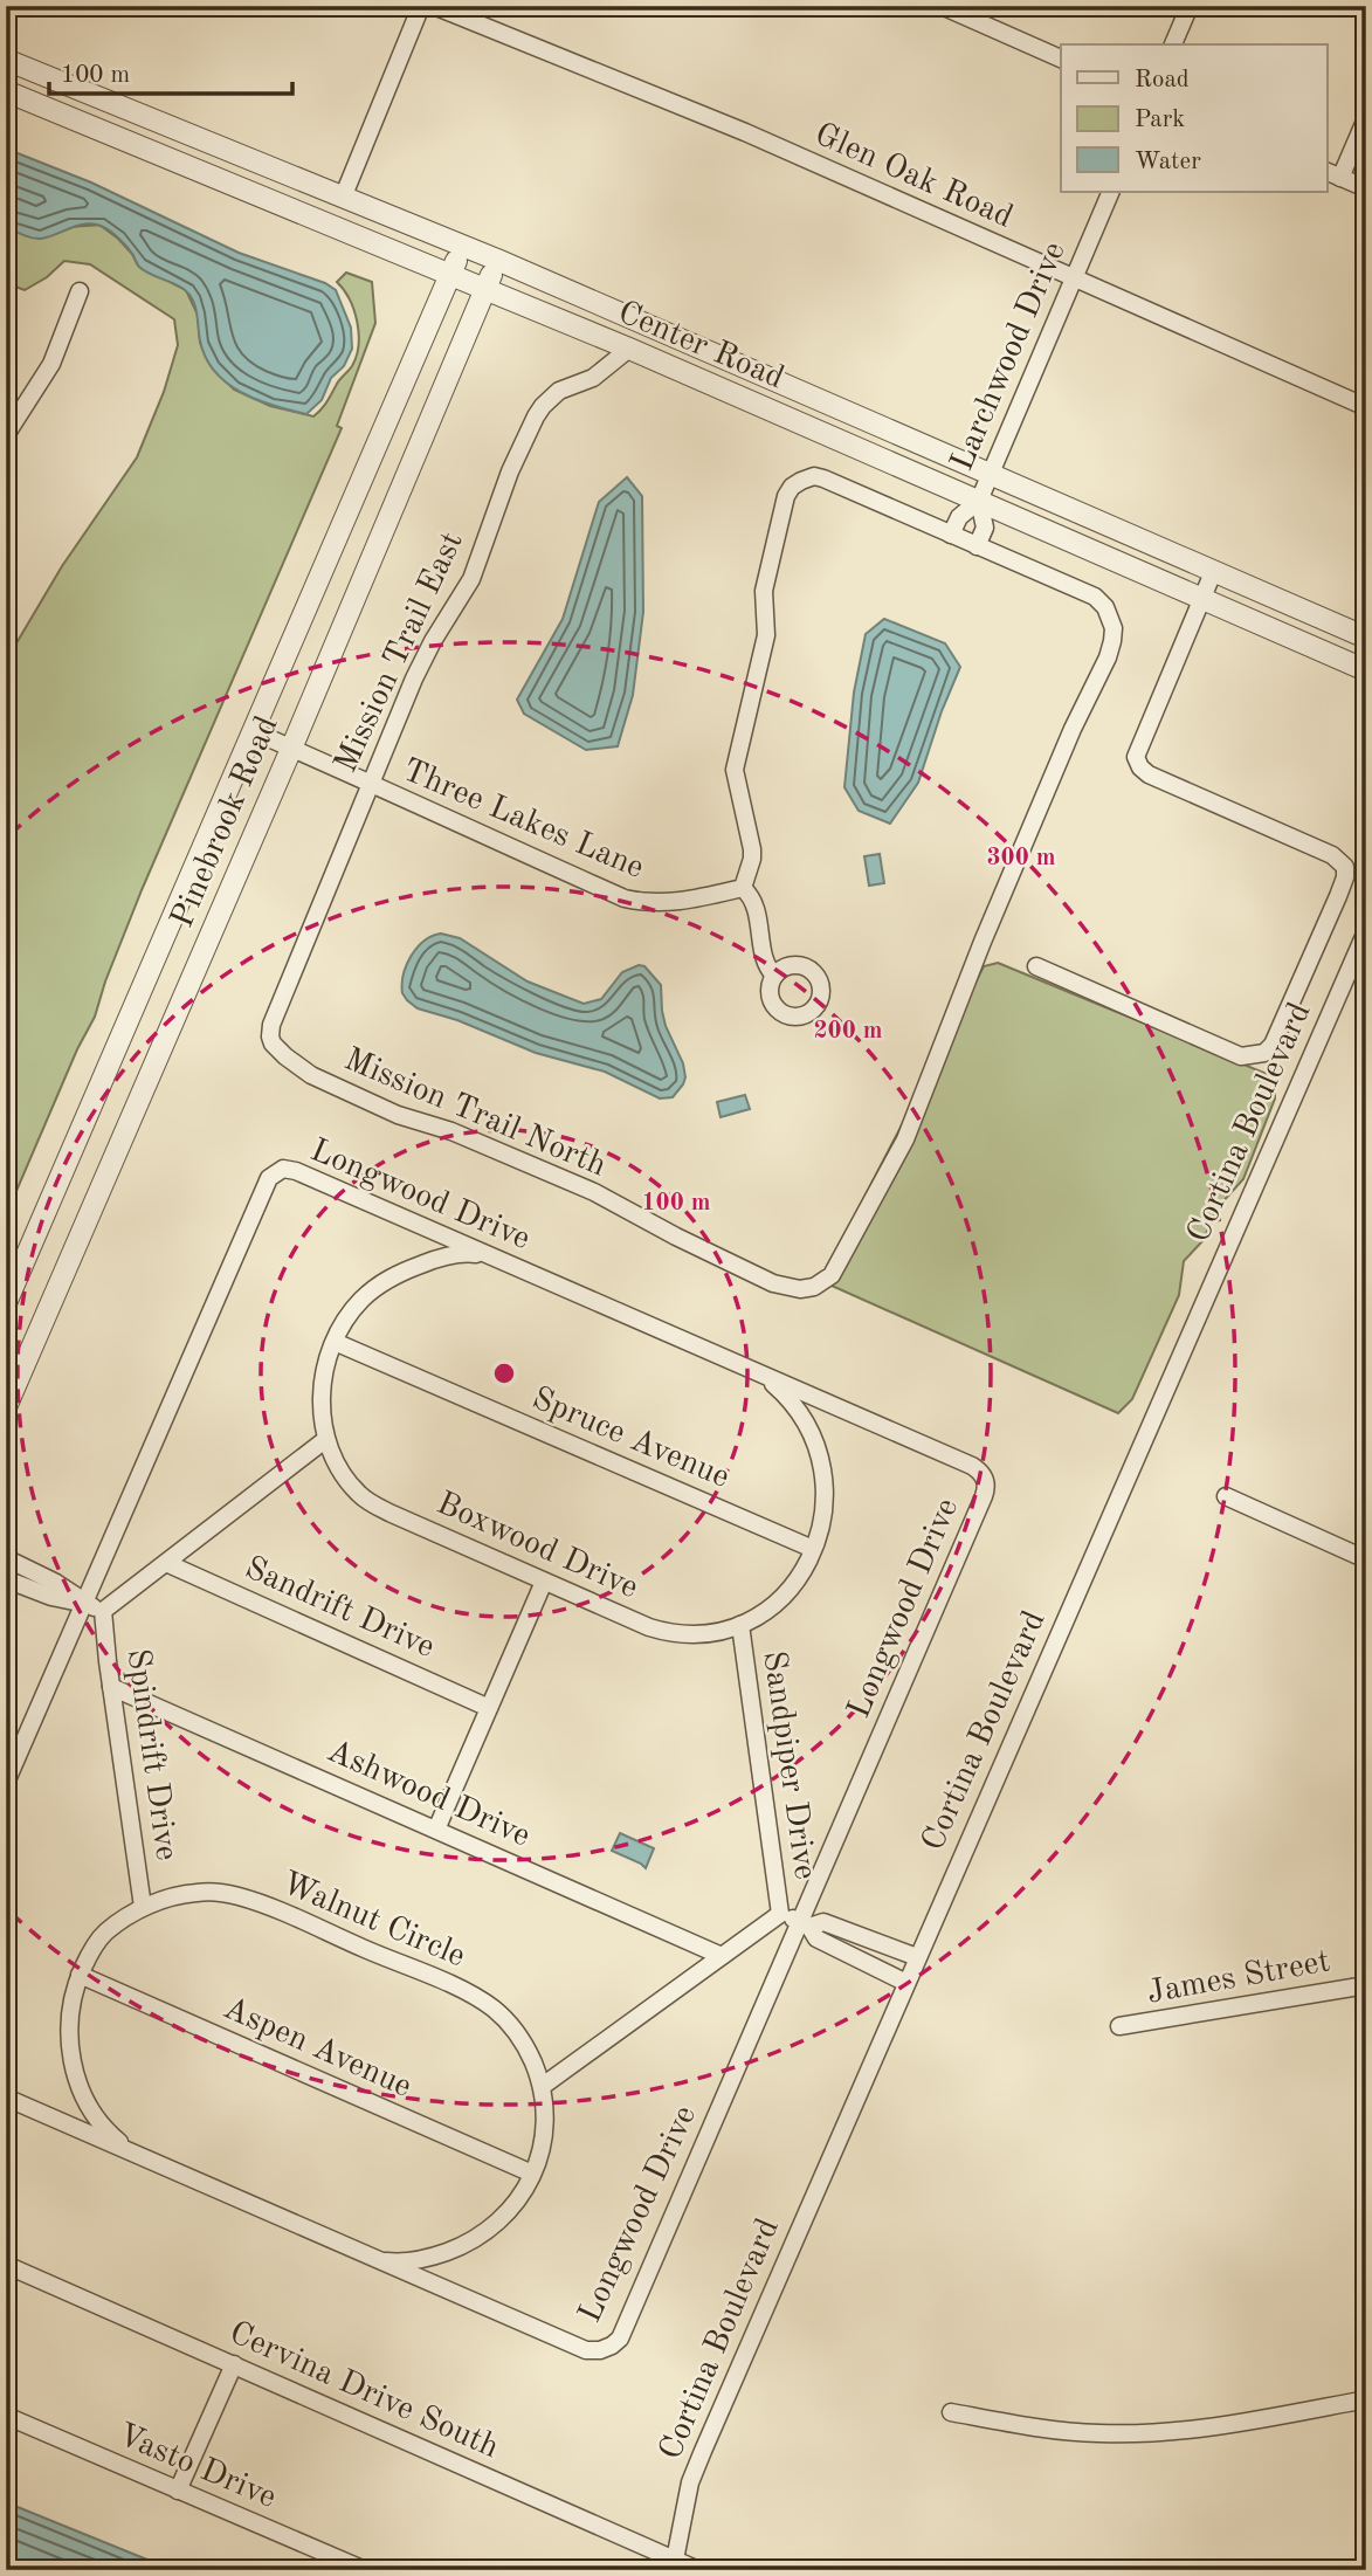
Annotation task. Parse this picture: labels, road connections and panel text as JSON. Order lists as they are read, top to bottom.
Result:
{
  "streets": {
    "street": [
      "Glen Oak Road",
      "Center Road",
      "Larchwood Drive",
      "Mission Trail East",
      "Three Lakes Lane",
      "Pinebrook Road",
      "Mission Trail North",
      "Cortina Boulevard",
      "Longwood Drive",
      "Spruce Avenue",
      "Boxwood Drive",
      "Sandrift Drive",
      "Spindrift Drive",
      "Sandpiper Drive",
      "Ashwood Drive",
      "Walnut Circle",
      "James Street",
      "Aspen Avenue",
      "Cervina Drive South",
      "Vasto Drive"
    ]
  },
  "crossings": [
    ["Glen Oak Road", "Larchwood Drive"],
    ["Center Road", "Larchwood Drive"],
    ["Center Road", "Mission Trail East"],
    ["Center Road", "Pinebrook Road"],
    ["Mission Trail East", "Three Lakes Lane"],
    ["Mission Trail East", "Mission Trail North"],
    ["Three Lakes Lane", "Pinebrook Road"],
    ["Cortina Boulevard", "Cervina Drive South"],
    ["Longwood Drive", "Boxwood Drive"],
    ["Longwood Drive", "Spindrift Drive"],
    ["Longwood Drive", "Walnut Circle"],
    ["Spruce Avenue", "Boxwood Drive"],
    ["Boxwood Drive", "Spindrift Drive"],
    ["Boxwood Drive", "Sandpiper Drive"],
    ["Sandrift Drive", "Spindrift Drive"],
    ["Spindrift Drive", "Ashwood Drive"],
    ["Spindrift Drive", "Walnut Circle"],
    ["Walnut Circle", "Aspen Avenue"]
  ],
  "legend": ["Road", "Park", "Water"],
  "scale_bar": "100 m",
  "rings": ["300 m", "200 m", "100 m"]
}
